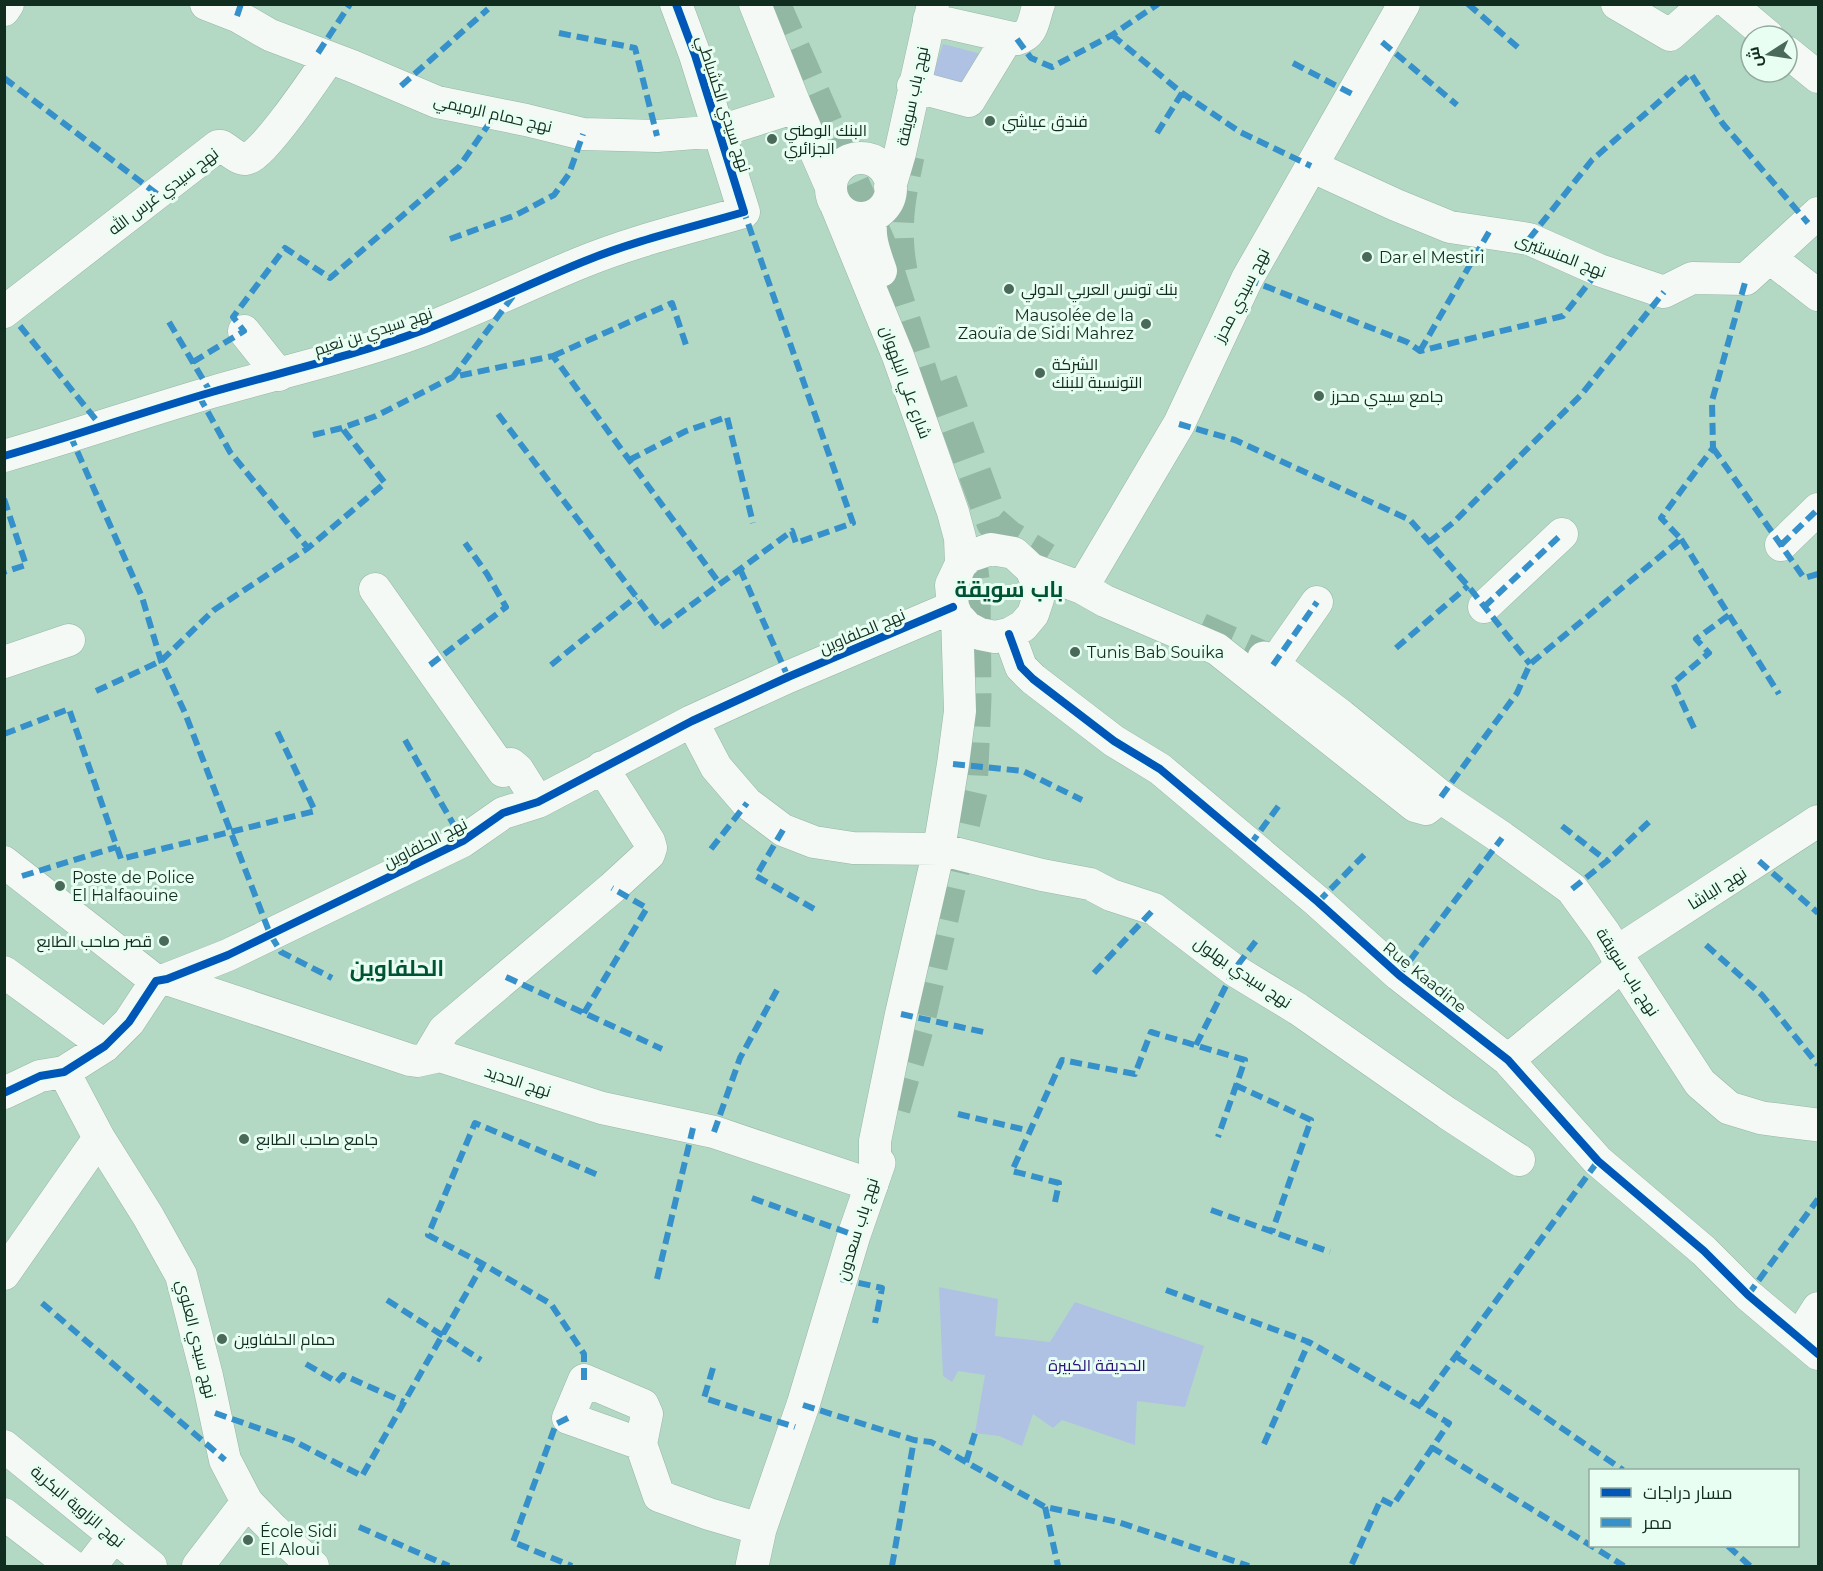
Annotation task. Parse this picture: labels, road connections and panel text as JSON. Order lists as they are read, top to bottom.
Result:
{
  "streets": {
    "main road": ["نهج باب سويقة", "نهج باب سعدون"],
    "street": [
      "نهج سيدي الكشباطي",
      "نهج حمام الرميمي",
      "نهج سيدي غرس الله",
      "نهج المنستيرى",
      "نهج سيدي محرز",
      "نهج سيدي بن نعيم",
      "شارع علي البلهوان",
      "نهج الحلفاوين",
      "نهج الباشا",
      "نهج سيدي بهلول",
      "Rue Kaadine",
      "نهج الحديد",
      "نهج سيدي العلوي",
      "نهج الزاوية البكرية"
    ]
  },
  "crossings": [
    ["نهج باب سويقة", "شارع علي البلهوان"],
    ["نهج باب سويقة", "نهج الباشا"],
    ["نهج سيدي الكشباطي", "نهج حمام الرميمي"],
    ["نهج سيدي الكشباطي", "نهج سيدي بن نعيم"],
    ["نهج حمام الرميمي", "نهج سيدي غرس الله"],
    ["نهج حمام الرميمي", "شارع علي البلهوان"],
    ["نهج المنستيرى", "نهج سيدي محرز"],
    ["شارع علي البلهوان", "نهج الحلفاوين"],
    ["شارع علي البلهوان", "Rue Kaadine"],
    ["نهج الحلفاوين", "نهج سيدي بهلول"],
    ["نهج الحلفاوين", "Rue Kaadine"],
    ["نهج الحلفاوين", "نهج الحديد"],
    ["نهج الباشا", "Rue Kaadine"],
    ["نهج سيدي بهلول", "نهج باب سعدون"],
    ["نهج الحديد", "نهج باب سعدون"]
  ],
  "districts": ["باب سويقة", "الحلفاوين"],
  "parks": ["الحديقة الكبيرة"],
  "places": [
    "فندق عياشي",
    "البنك الوطني الجزائري",
    "Dar el Mestiri",
    "بنك تونس العربي الدولي",
    "Mausolée de la Zaouïa de Sidi Mahrez",
    "الشركة التونسية للبنك",
    "جامع سيدي محرز",
    "Tunis Bab Souika",
    "Poste de Police El Halfaouine",
    "قصر صاحب الطابع",
    "جامع صاحب الطابع",
    "حمام الحلفاوين",
    "École Sidi El Aloui"
  ],
  "legend": ["مسار دراجات", "ممر"],
  "north": "left"
}
